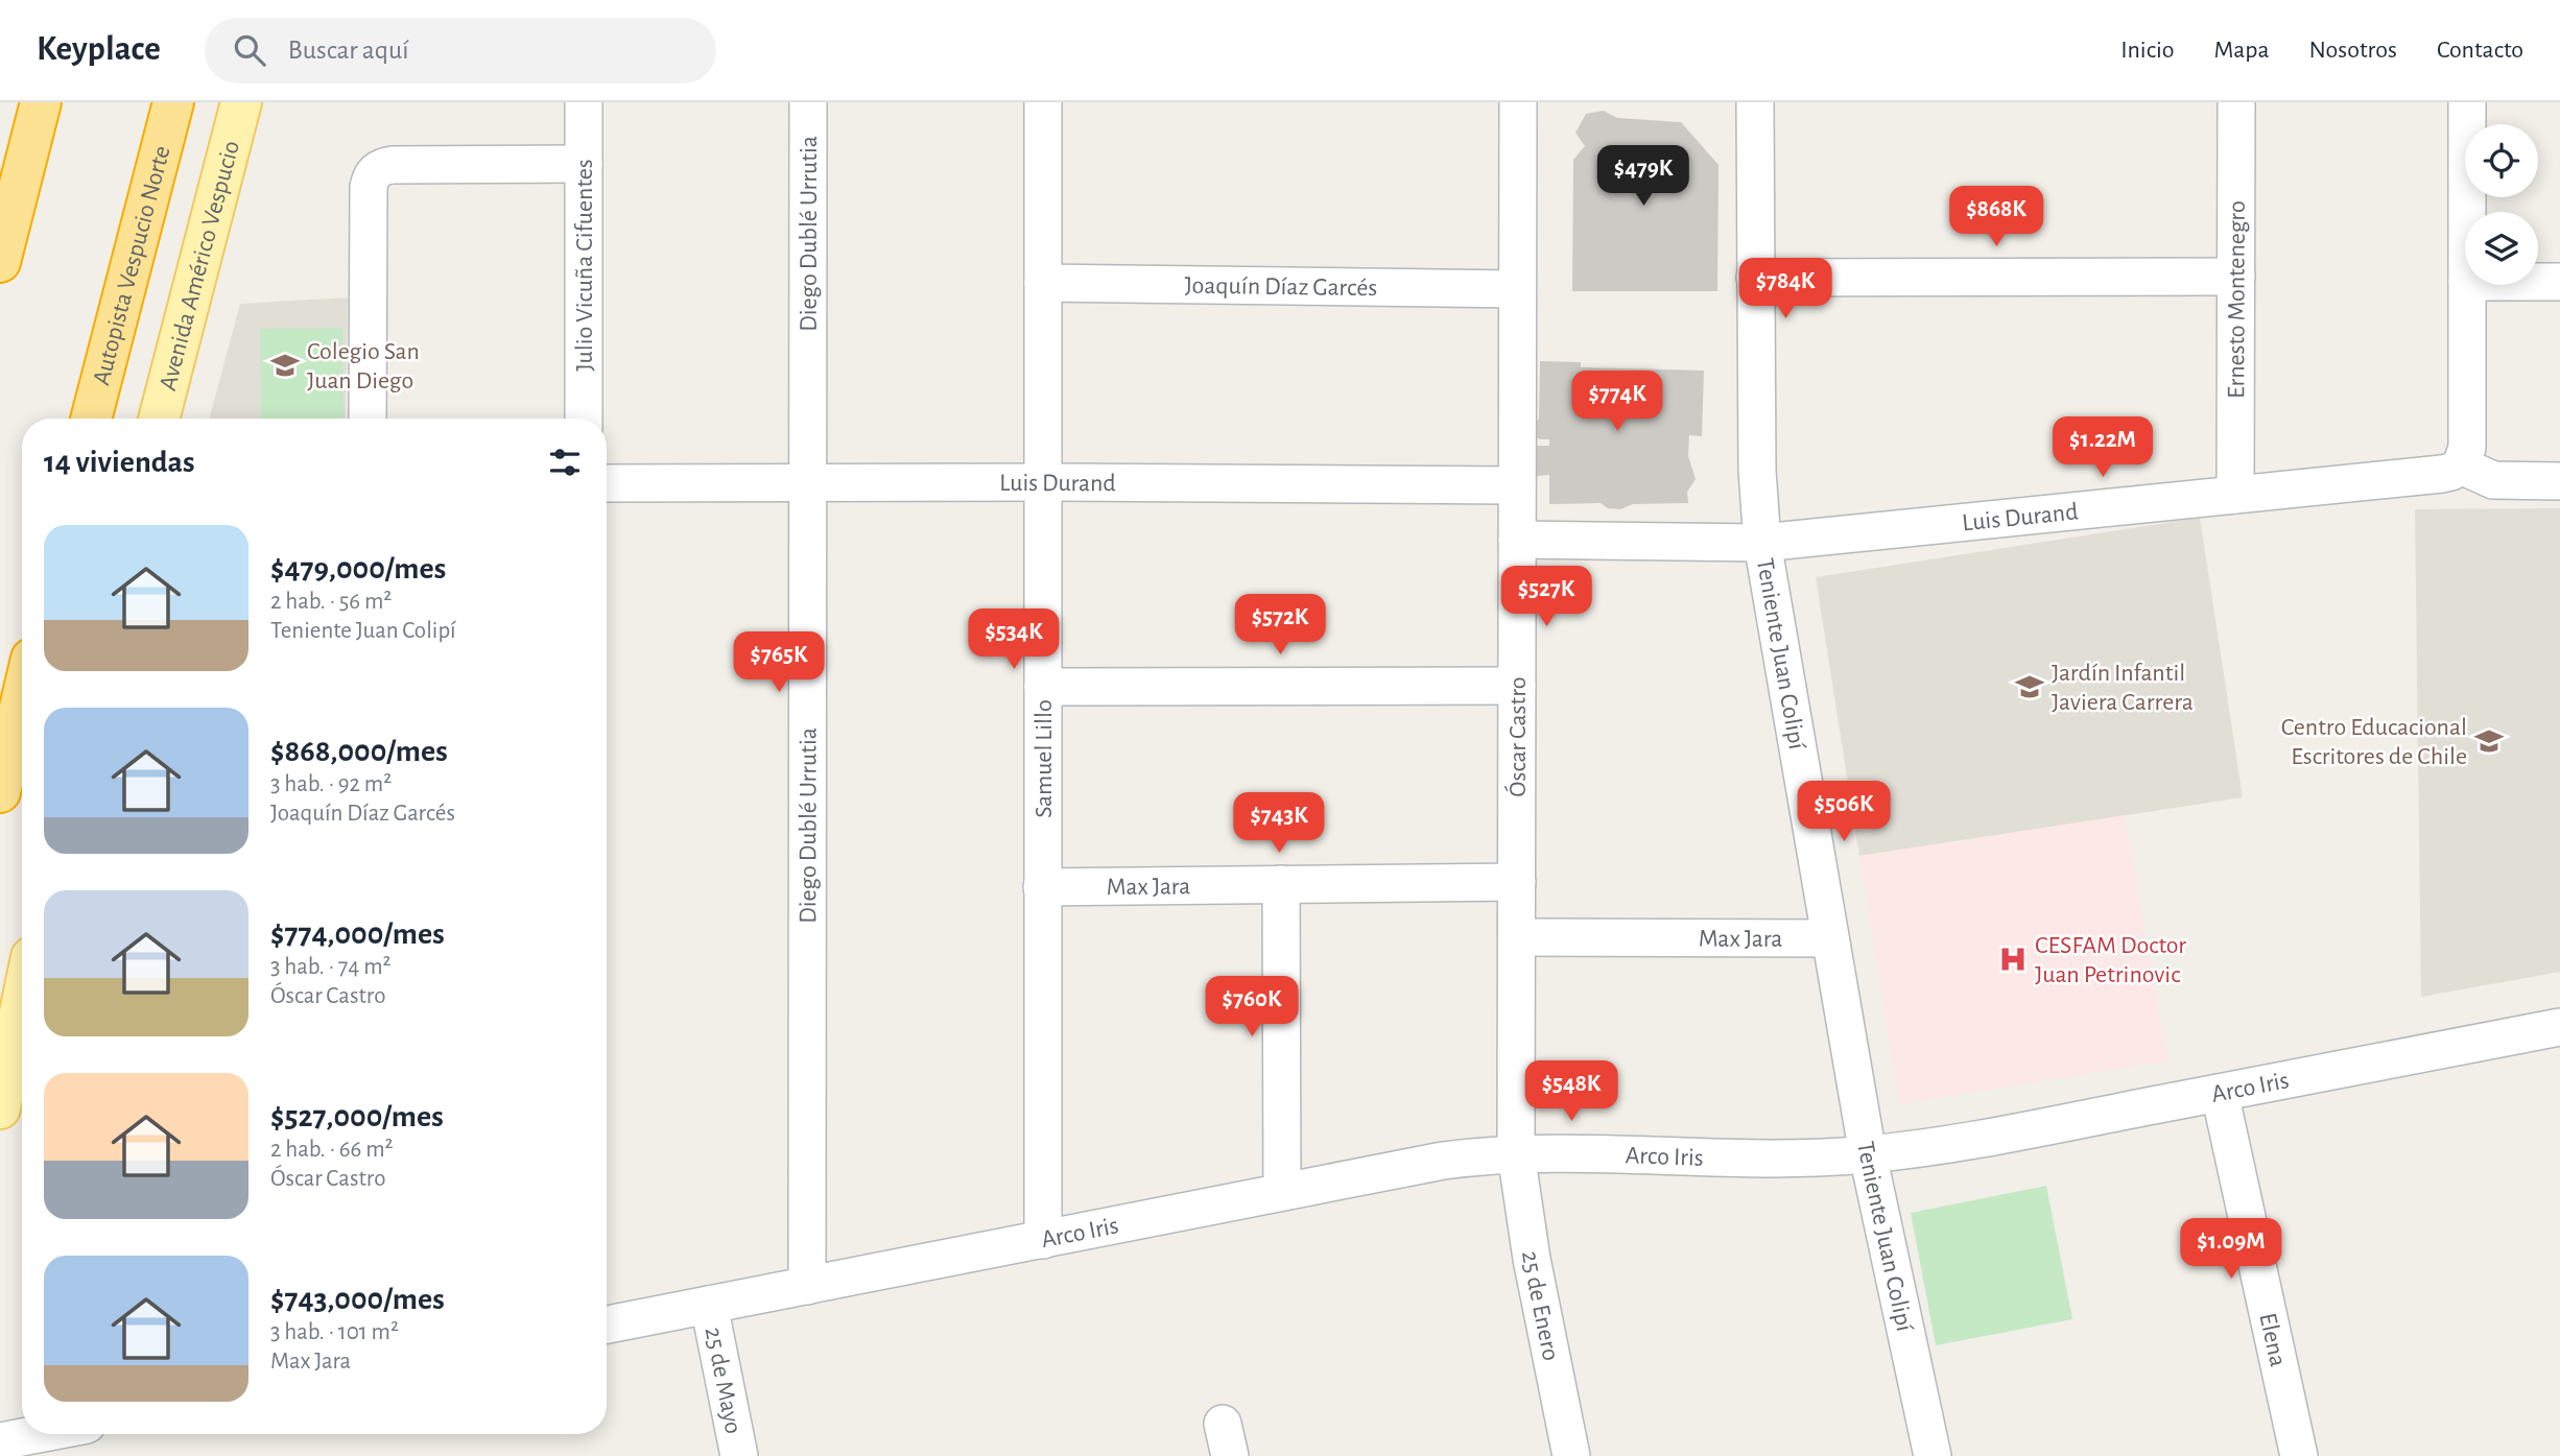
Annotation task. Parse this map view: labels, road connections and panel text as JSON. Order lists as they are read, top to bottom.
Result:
{
  "streets": {
    "highway": ["Autopista Vespucio Norte"],
    "main road": ["Avenida Américo Vespucio"],
    "street": [
      "Diego Dublé Urrutia",
      "Julio Vicuña Cifuentes",
      "Joaquín Díaz Garcés",
      "Ernesto Montenegro",
      "Luis Durand",
      "Teniente Juan Colipí",
      "Óscar Castro",
      "Samuel Lillo",
      "Max Jara",
      "Arco Iris",
      "25 de Enero",
      "Elena",
      "25 de Mayo"
    ]
  },
  "crossings": [
    ["Diego Dublé Urrutia", "Luis Durand"],
    ["Diego Dublé Urrutia", "Arco Iris"],
    ["Joaquín Díaz Garcés", "Óscar Castro"],
    ["Joaquín Díaz Garcés", "Samuel Lillo"],
    ["Ernesto Montenegro", "Luis Durand"],
    ["Luis Durand", "Teniente Juan Colipí"],
    ["Luis Durand", "Óscar Castro"],
    ["Luis Durand", "Samuel Lillo"],
    ["Teniente Juan Colipí", "Max Jara"],
    ["Teniente Juan Colipí", "Arco Iris"],
    ["Óscar Castro", "Max Jara"],
    ["Óscar Castro", "Arco Iris"],
    ["Óscar Castro", "25 de Enero"],
    ["Samuel Lillo", "Max Jara"],
    ["Samuel Lillo", "Arco Iris"],
    ["Arco Iris", "25 de Enero"],
    ["Arco Iris", "Elena"],
    ["Arco Iris", "25 de Mayo"]
  ],
  "places": {
    "school or university": ["Colegio San Juan Diego", "Jardín Infantil Javiera Carrera", "Centro Educacional Escritores de Chile"],
    "hospital": ["CESFAM Doctor Juan Petrinovic"]
  },
  "page": {
    "header": "Keyplace",
    "search": "Buscar aquí",
    "nav": [
      "Inicio",
      "Mapa",
      "Nosotros",
      "Contacto"
    ],
    "price": [
      "$479K",
      "$868K",
      "$784K",
      "$774K",
      "$1.22M",
      "$527K",
      "$572K",
      "$534K",
      "$765K",
      "$506K",
      "$743K",
      "$760K",
      "$548K",
      "$1.09M"
    ],
    "heading": "14 viviendas",
    "list": [
      {
        "name": "$479,000/mes",
        "note": "2 hab. · 56 m² · Teniente Juan Colipí"
      },
      {
        "name": "$868,000/mes",
        "note": "3 hab. · 92 m² · Joaquín Díaz Garcés"
      },
      {
        "name": "$774,000/mes",
        "note": "3 hab. · 74 m² · Óscar Castro"
      },
      {
        "name": "$527,000/mes",
        "note": "2 hab. · 66 m² · Óscar Castro"
      },
      {
        "name": "$743,000/mes",
        "note": "3 hab. · 101 m² · Max Jara"
      }
    ]
  }
}
